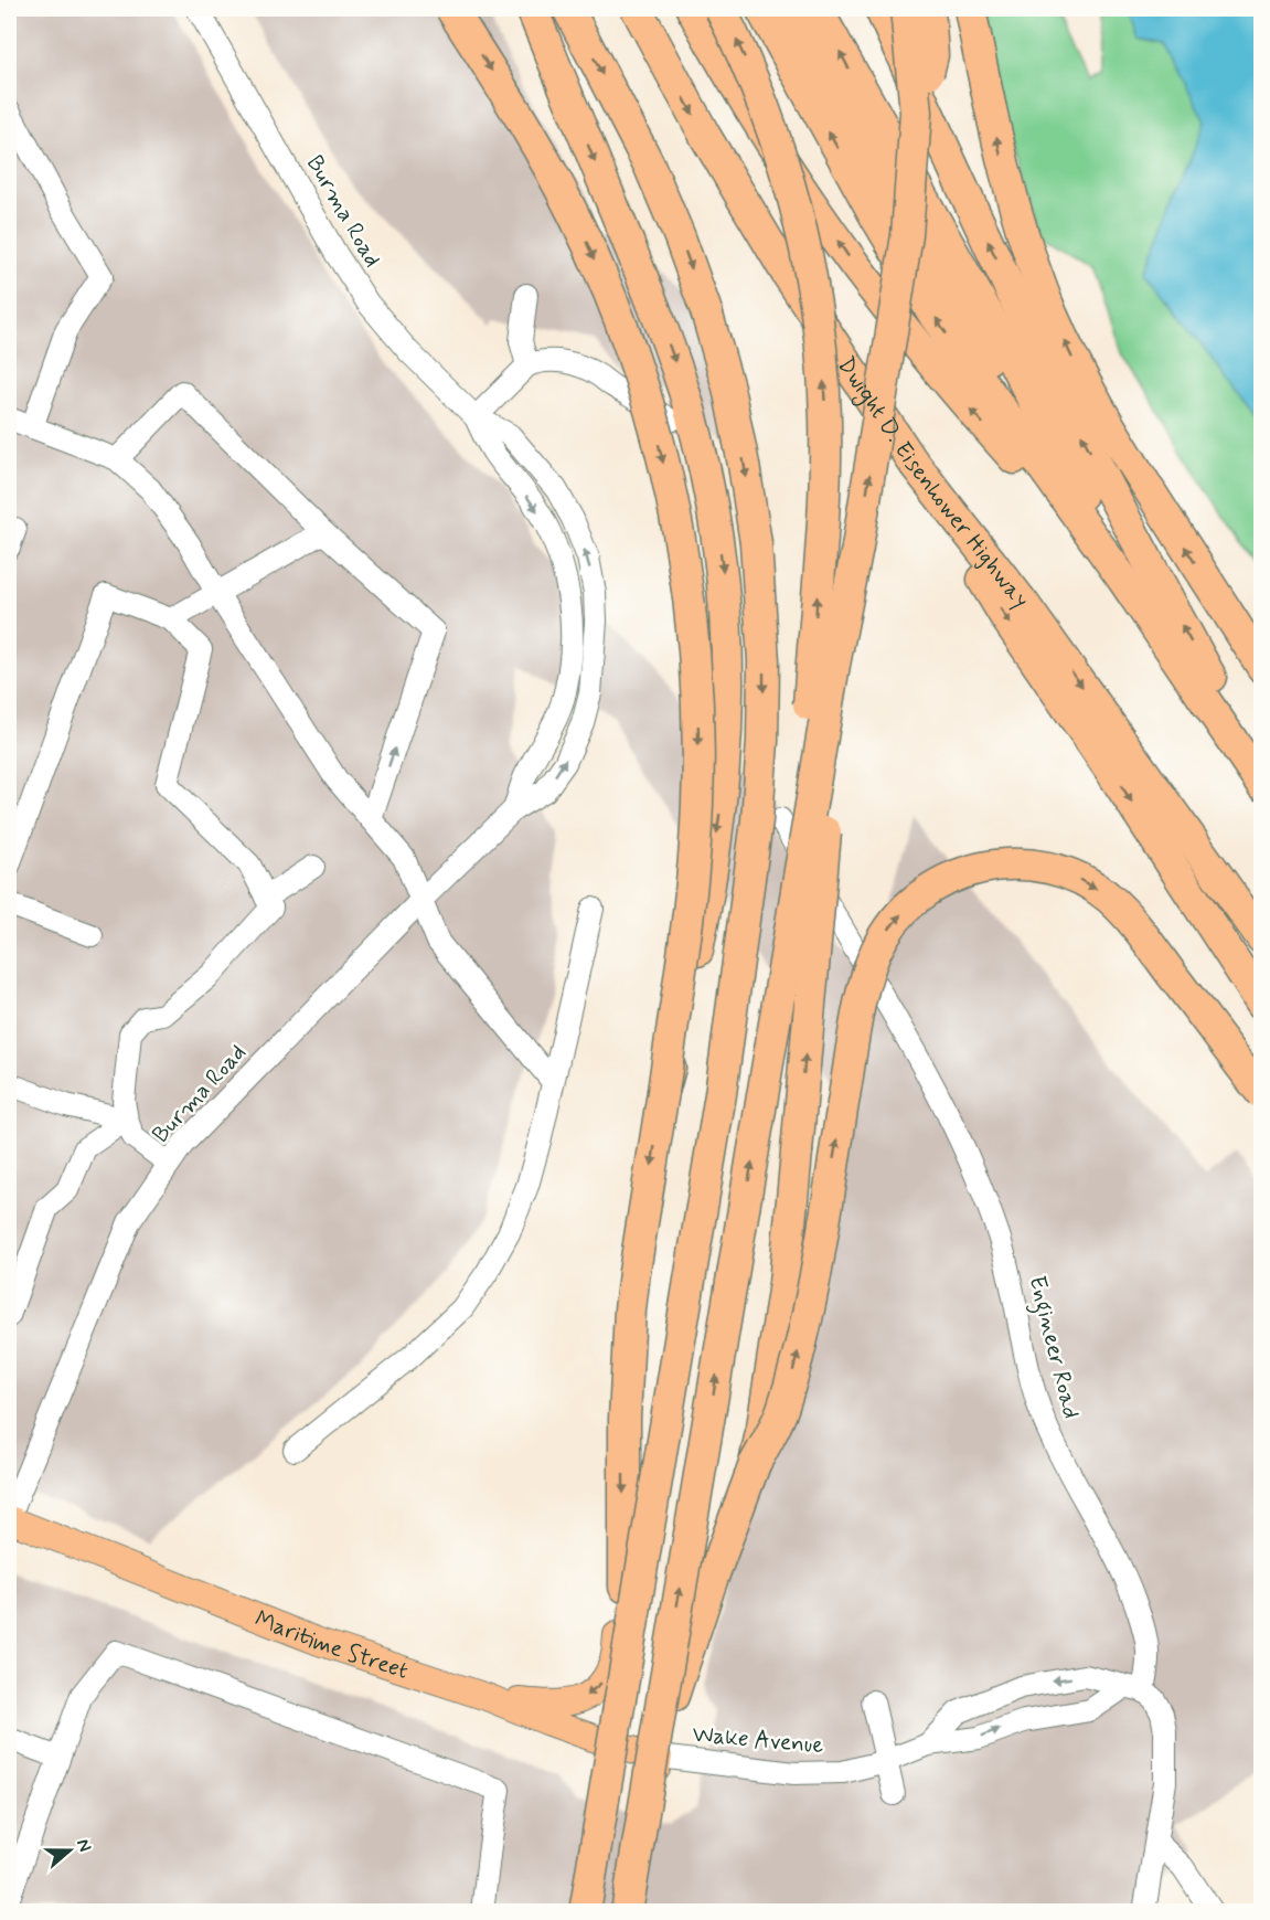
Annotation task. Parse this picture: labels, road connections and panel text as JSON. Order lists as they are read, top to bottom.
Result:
{
  "streets": {
    "highway": ["Dwight D. Eisenhower Highway"],
    "main road": ["Maritime Street"],
    "street": ["Burma Road", "Engineer Road", "Wake Avenue"]
  },
  "crossings": [
    ["Burma Road", "Maritime Street"],
    ["Engineer Road", "Wake Avenue"],
    ["Maritime Street", "Wake Avenue"]
  ],
  "north": "right"
}
